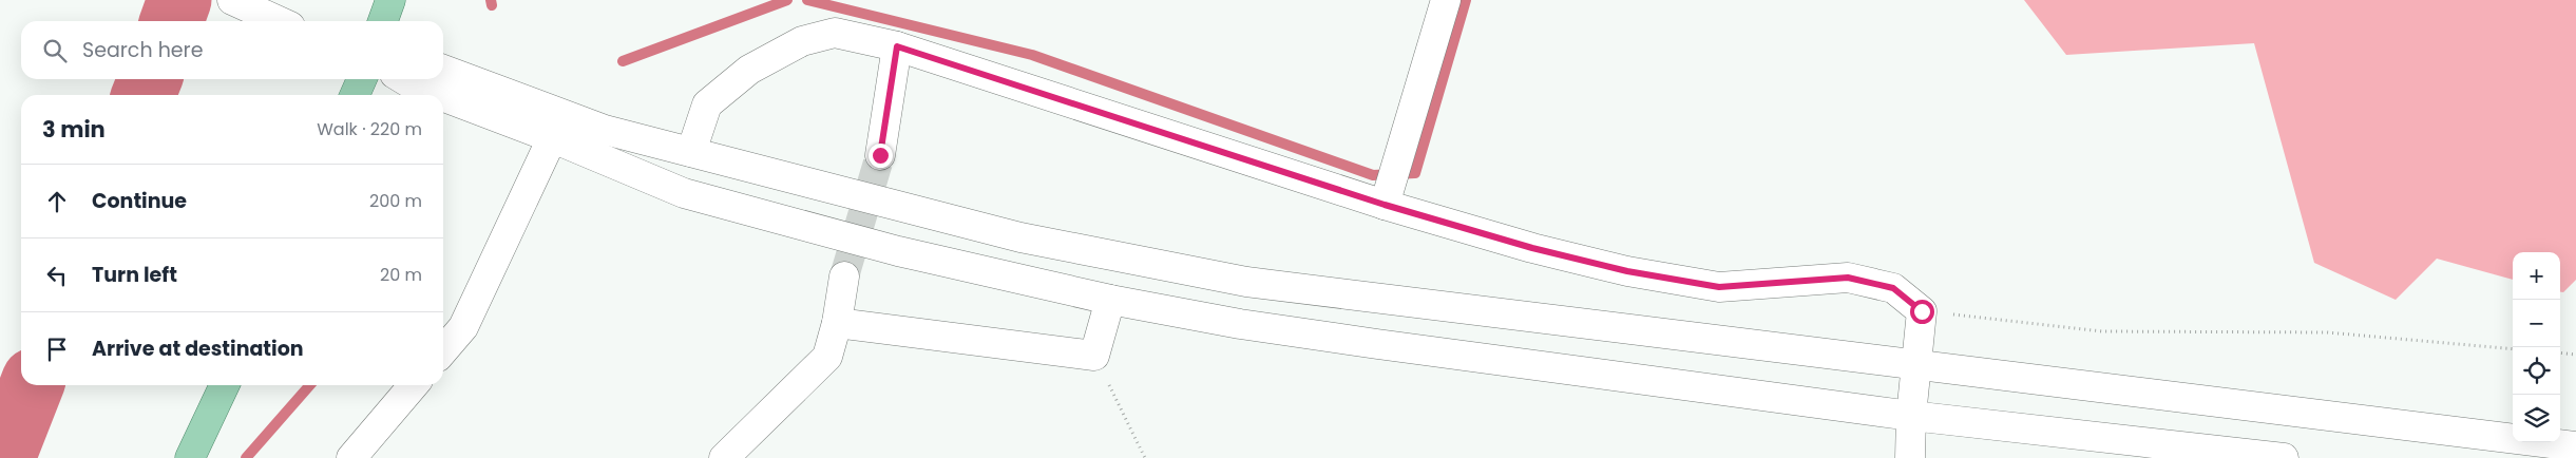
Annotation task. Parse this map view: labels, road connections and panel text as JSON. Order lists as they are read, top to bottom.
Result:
{
  "page": {
    "search": "Search here",
    "heading": ["3 min", "Walk · 220 m"],
    "list": [
      ["Continue", "200 m"],
      ["Turn left", "20 m"],
      "Arrive at destination"
    ],
    "map_buttons": ["+", "−"]
  }
}
